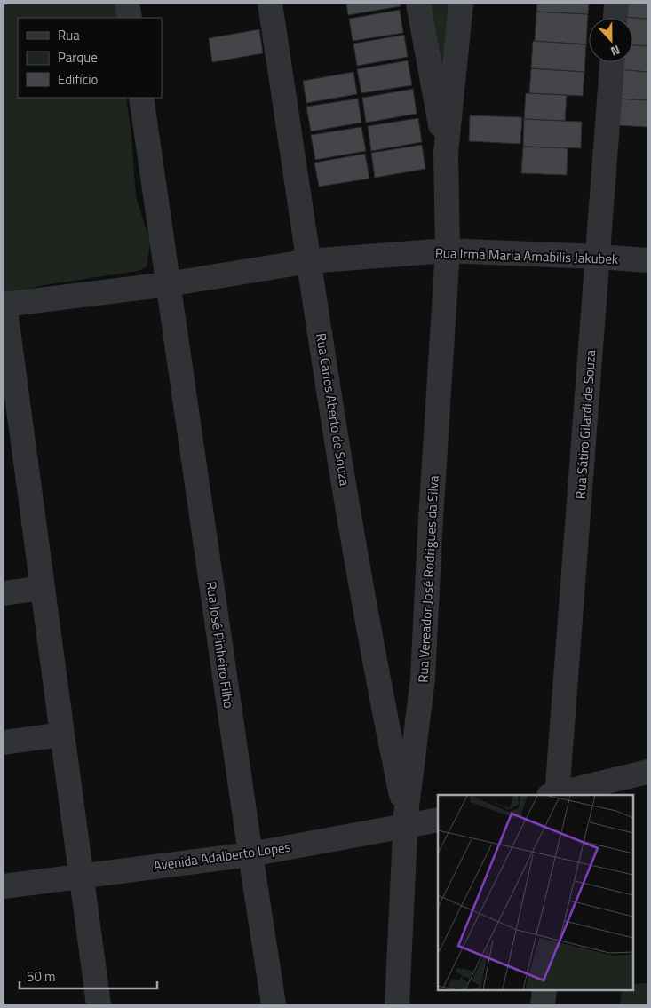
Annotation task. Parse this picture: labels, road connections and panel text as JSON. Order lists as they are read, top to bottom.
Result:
{
  "streets": {
    "street": [
      "Rua Irmã Maria Amabilis Jakubek",
      "Rua Carlos Aberto de Souza",
      "Rua Sátiro Gilardi de Souza",
      "Rua Vereador José Rodrigues da Silva",
      "Rua José Pinheiro Filho",
      "Avenida Adalberto Lopes"
    ]
  },
  "crossings": [
    ["Rua Irmã Maria Amabilis Jakubek", "Rua Carlos Aberto de Souza"],
    ["Rua Irmã Maria Amabilis Jakubek", "Rua Sátiro Gilardi de Souza"],
    ["Rua Irmã Maria Amabilis Jakubek", "Rua Vereador José Rodrigues da Silva"],
    ["Rua Irmã Maria Amabilis Jakubek", "Rua José Pinheiro Filho"],
    ["Rua Carlos Aberto de Souza", "Rua Vereador José Rodrigues da Silva"],
    ["Rua Carlos Aberto de Souza", "Avenida Adalberto Lopes"],
    ["Rua Vereador José Rodrigues da Silva", "Avenida Adalberto Lopes"],
    ["Rua José Pinheiro Filho", "Avenida Adalberto Lopes"]
  ],
  "legend": ["Rua", "Parque", "Edifício"],
  "scale_bar": "50 m",
  "north": "bottom"
}
